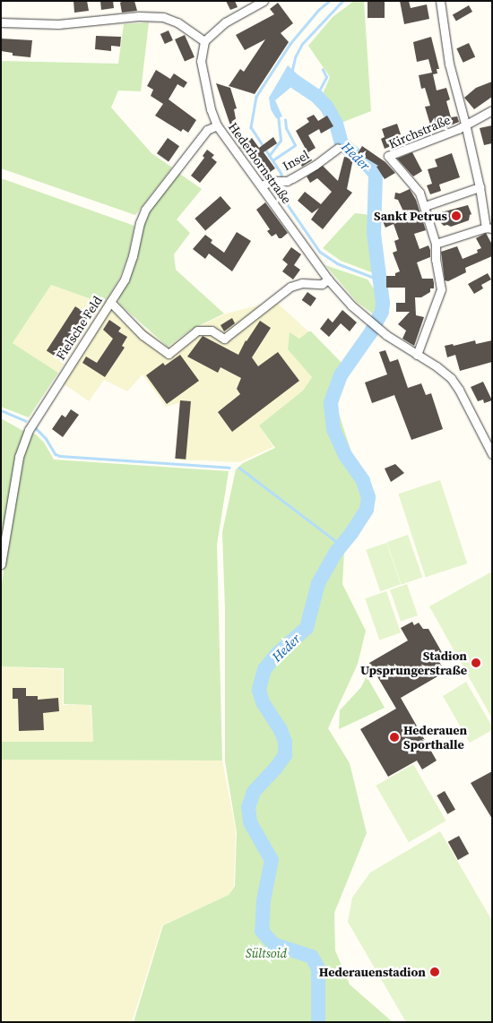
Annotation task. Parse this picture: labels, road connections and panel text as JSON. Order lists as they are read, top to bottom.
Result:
{
  "streets": {
    "street": [
      "Kirchstraße",
      "Insel",
      "Hederbornstraße",
      "Fielsche Feld"
    ]
  },
  "crossings": [
    ["Kirchstraße", "Hederbornstraße"],
    ["Insel", "Hederbornstraße"],
    ["Hederbornstraße", "Fielsche Feld"]
  ],
  "water": ["Heder"],
  "parks": ["Sültsoid"],
  "places": [
    "Sankt Petrus",
    "Stadion Upsprungerstraße",
    "Hederauen Sporthalle",
    "Hederauenstadion"
  ]
}
